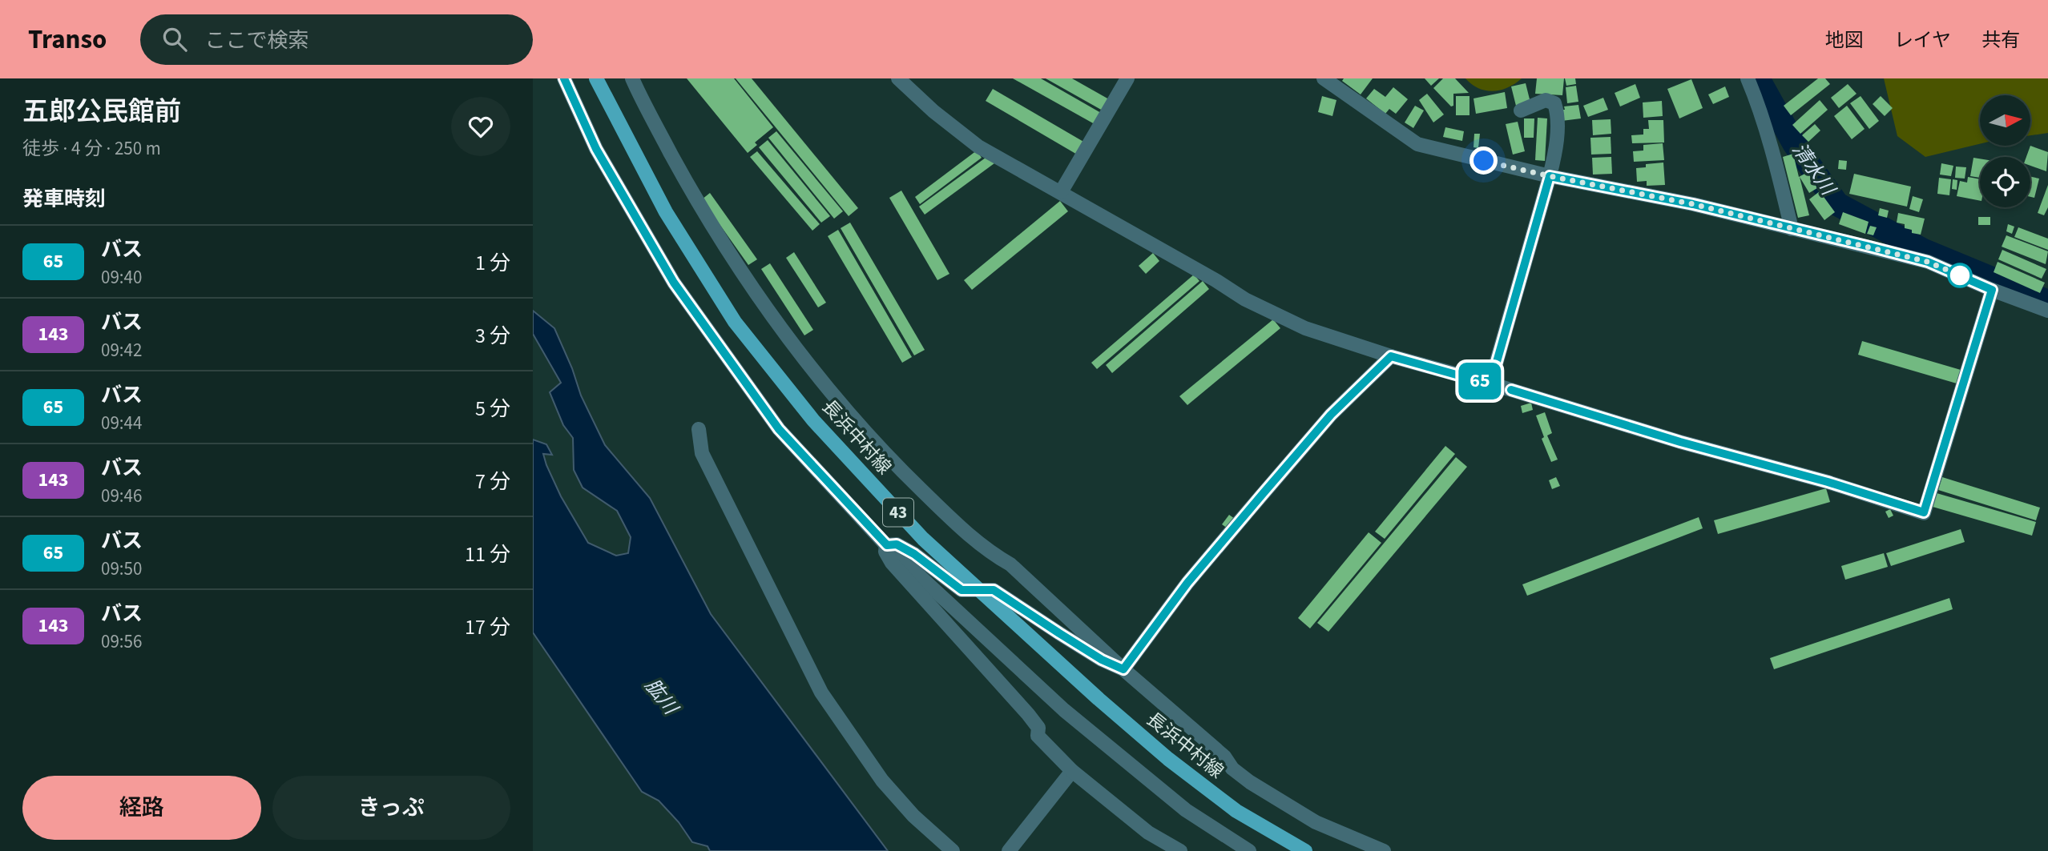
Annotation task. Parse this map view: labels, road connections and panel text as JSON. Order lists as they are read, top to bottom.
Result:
{
  "streets": {
    "main road": ["長浜中村線", "43"]
  },
  "water": ["清水川", "肱川"],
  "lines": ["bus line 65"],
  "north": "right",
  "page": {
    "header": "Transo",
    "search": "ここで検索",
    "nav": ["地図", "レイヤ", "共有"],
    "heading": [
      ["五郎公民館前", "徒歩 · 4 分 · 250 m"],
      "発車時刻"
    ],
    "on_map": "65",
    "list": [
      {
        "mark": "65",
        "name": "バス",
        "note": "09:40",
        "value": "1 分"
      },
      {
        "mark": "143",
        "name": "バス",
        "note": "09:42",
        "value": "3 分"
      },
      {
        "mark": "65",
        "name": "バス",
        "note": "09:44",
        "value": "5 分"
      },
      {
        "mark": "143",
        "name": "バス",
        "note": "09:46",
        "value": "7 分"
      },
      {
        "mark": "65",
        "name": "バス",
        "note": "09:50",
        "value": "11 分"
      },
      {
        "mark": "143",
        "name": "バス",
        "note": "09:56",
        "value": "17 分"
      }
    ],
    "buttons": ["経路", "きっぷ"]
  }
}
